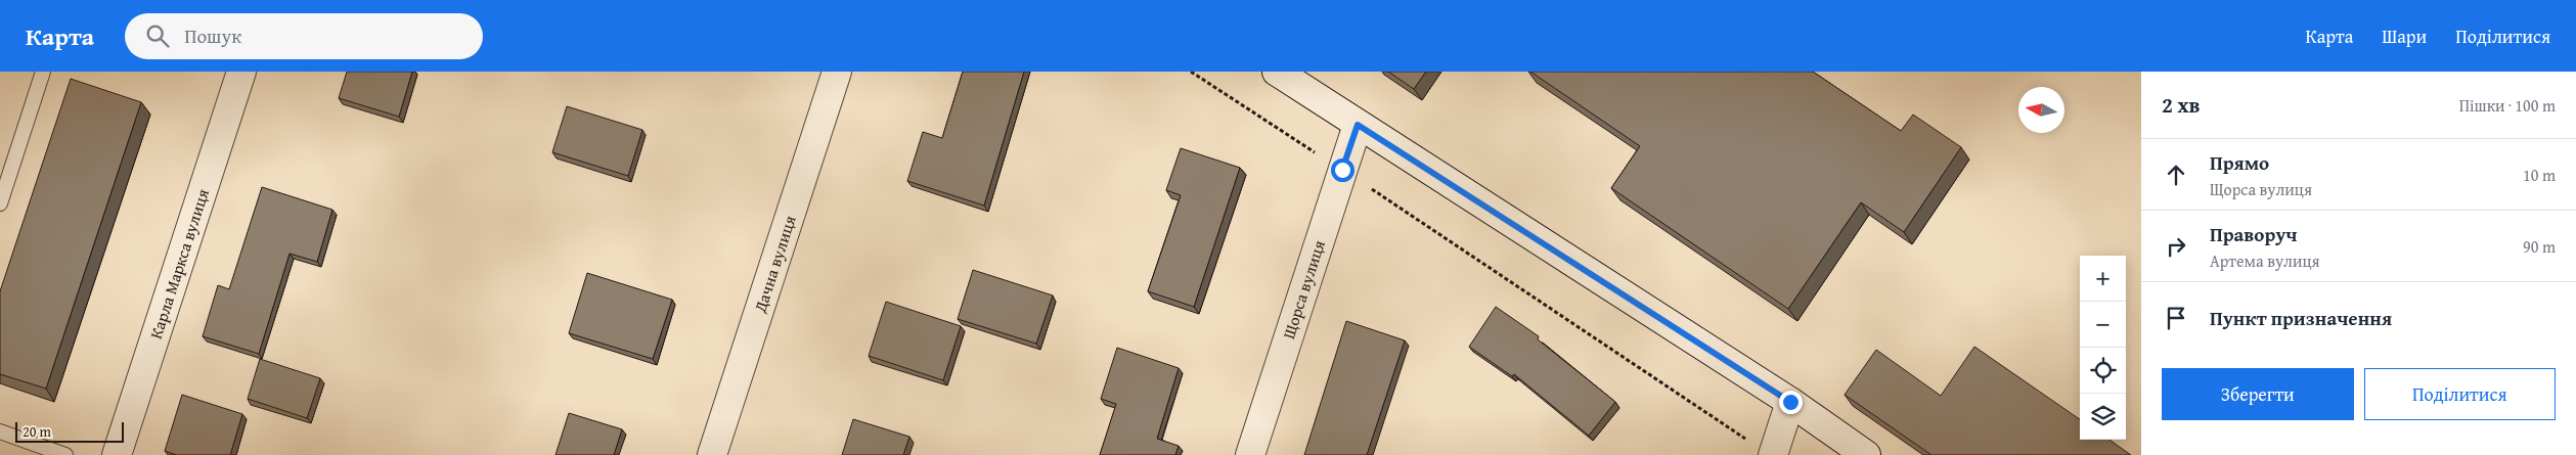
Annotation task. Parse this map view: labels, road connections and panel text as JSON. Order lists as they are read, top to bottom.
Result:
{
  "streets": {
    "street": ["Карла Маркса вулиця", "Дачна вулиця", "Щорса вулиця"]
  },
  "scale_bar": "20 m",
  "north": "left",
  "page": {
    "header": "Карта",
    "search": "Пошук",
    "nav": ["Карта", "Шари", "Поділитися"],
    "heading": ["2 хв", "Пішки · 100 m"],
    "list": [
      ["Прямо", "Щорса вулиця", "10 m"],
      ["Праворуч", "Артема вулиця", "90 m"],
      "Пункт призначення"
    ],
    "map_buttons": ["+", "−"],
    "buttons": ["Зберегти", "Поділитися"],
    "scale": "20 m"
  }
}
